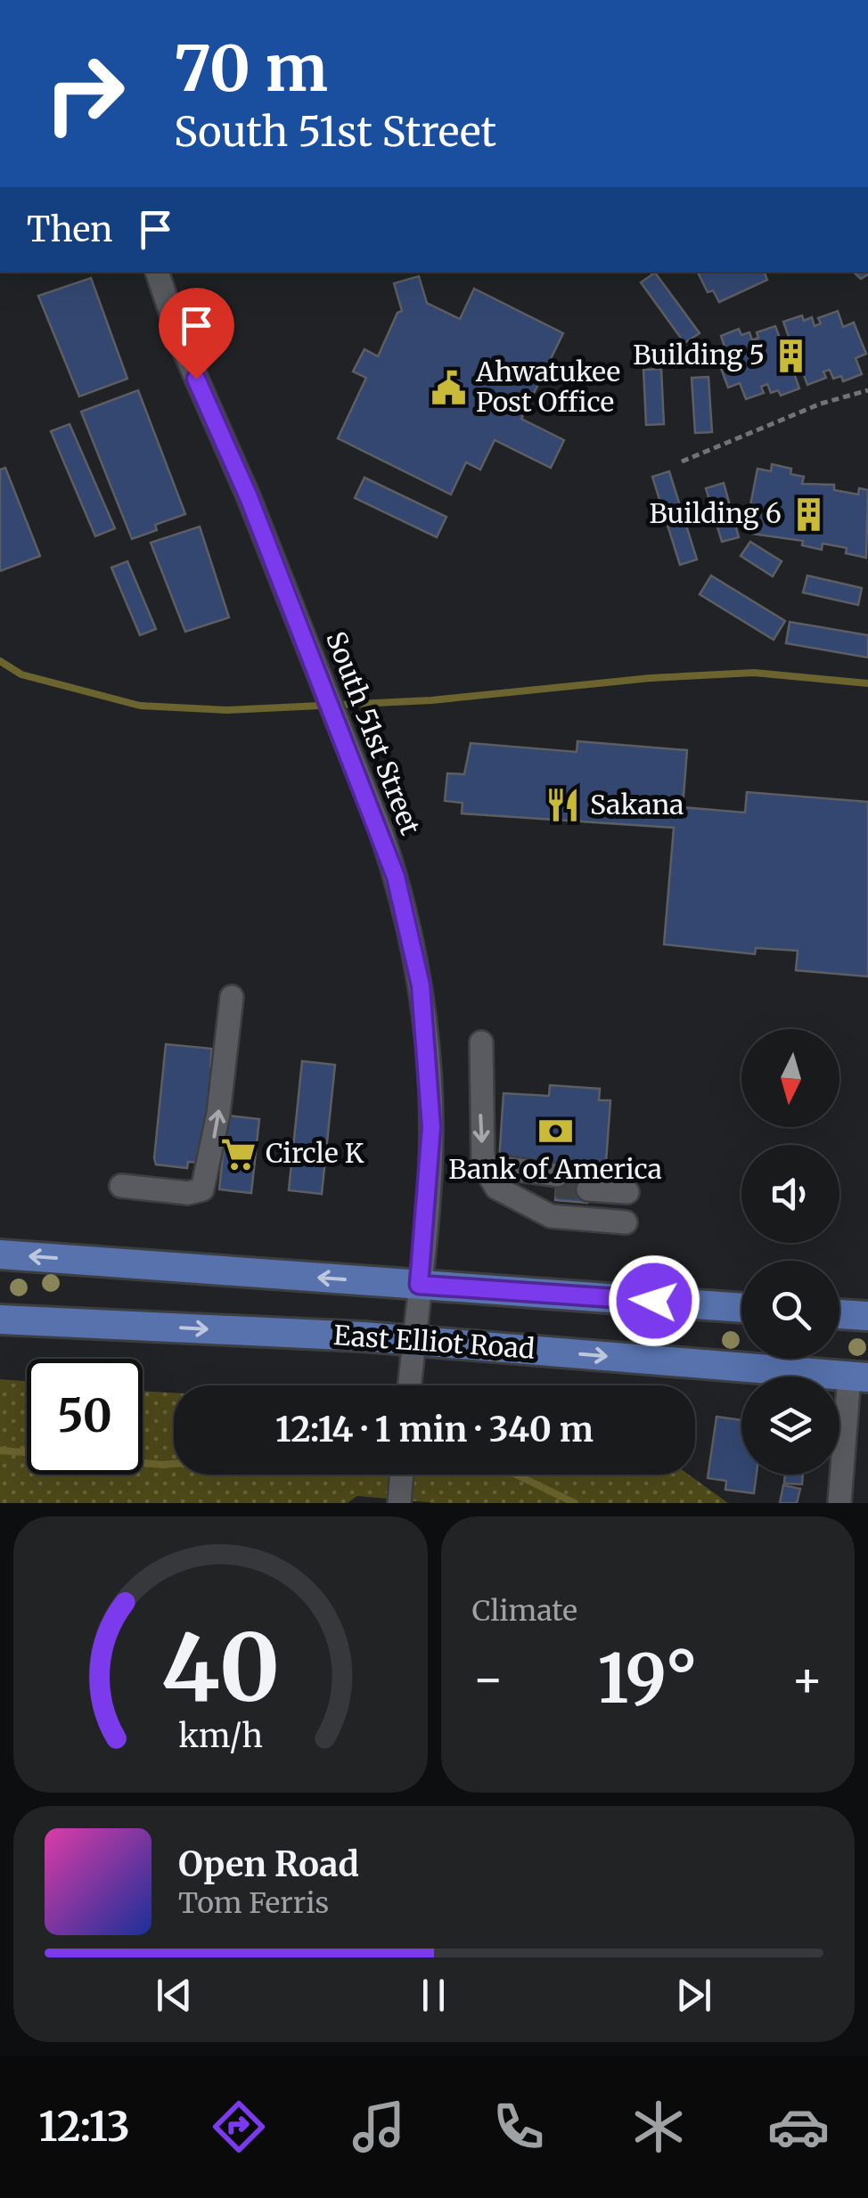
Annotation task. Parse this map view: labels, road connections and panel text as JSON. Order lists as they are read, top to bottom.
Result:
{
  "streets": {
    "main road": ["East Elliot Road"],
    "street": ["South 51st Street"]
  },
  "crossings": [
    ["South 51st Street", "East Elliot Road"]
  ],
  "places": {
    "building": ["Building 5", "Building 6"],
    "public building": ["Ahwatukee Post Office"],
    "restaurant": ["Sakana"],
    "bank": ["Bank of America"],
    "supermarket": ["Circle K"]
  },
  "north": "bottom",
  "page": {
    "turn": ["70 m", "South 51st Street"],
    "then": "Then",
    "limit": "50",
    "trip": "12:14 · 1 min · 340 m",
    "tile": "Climate",
    "heat": ["−", "19°", "+"],
    "song": ["Open Road", "Tom Ferris"],
    "tabs": "12:13",
    "gauge": ["40", "km/h"]
  }
}
